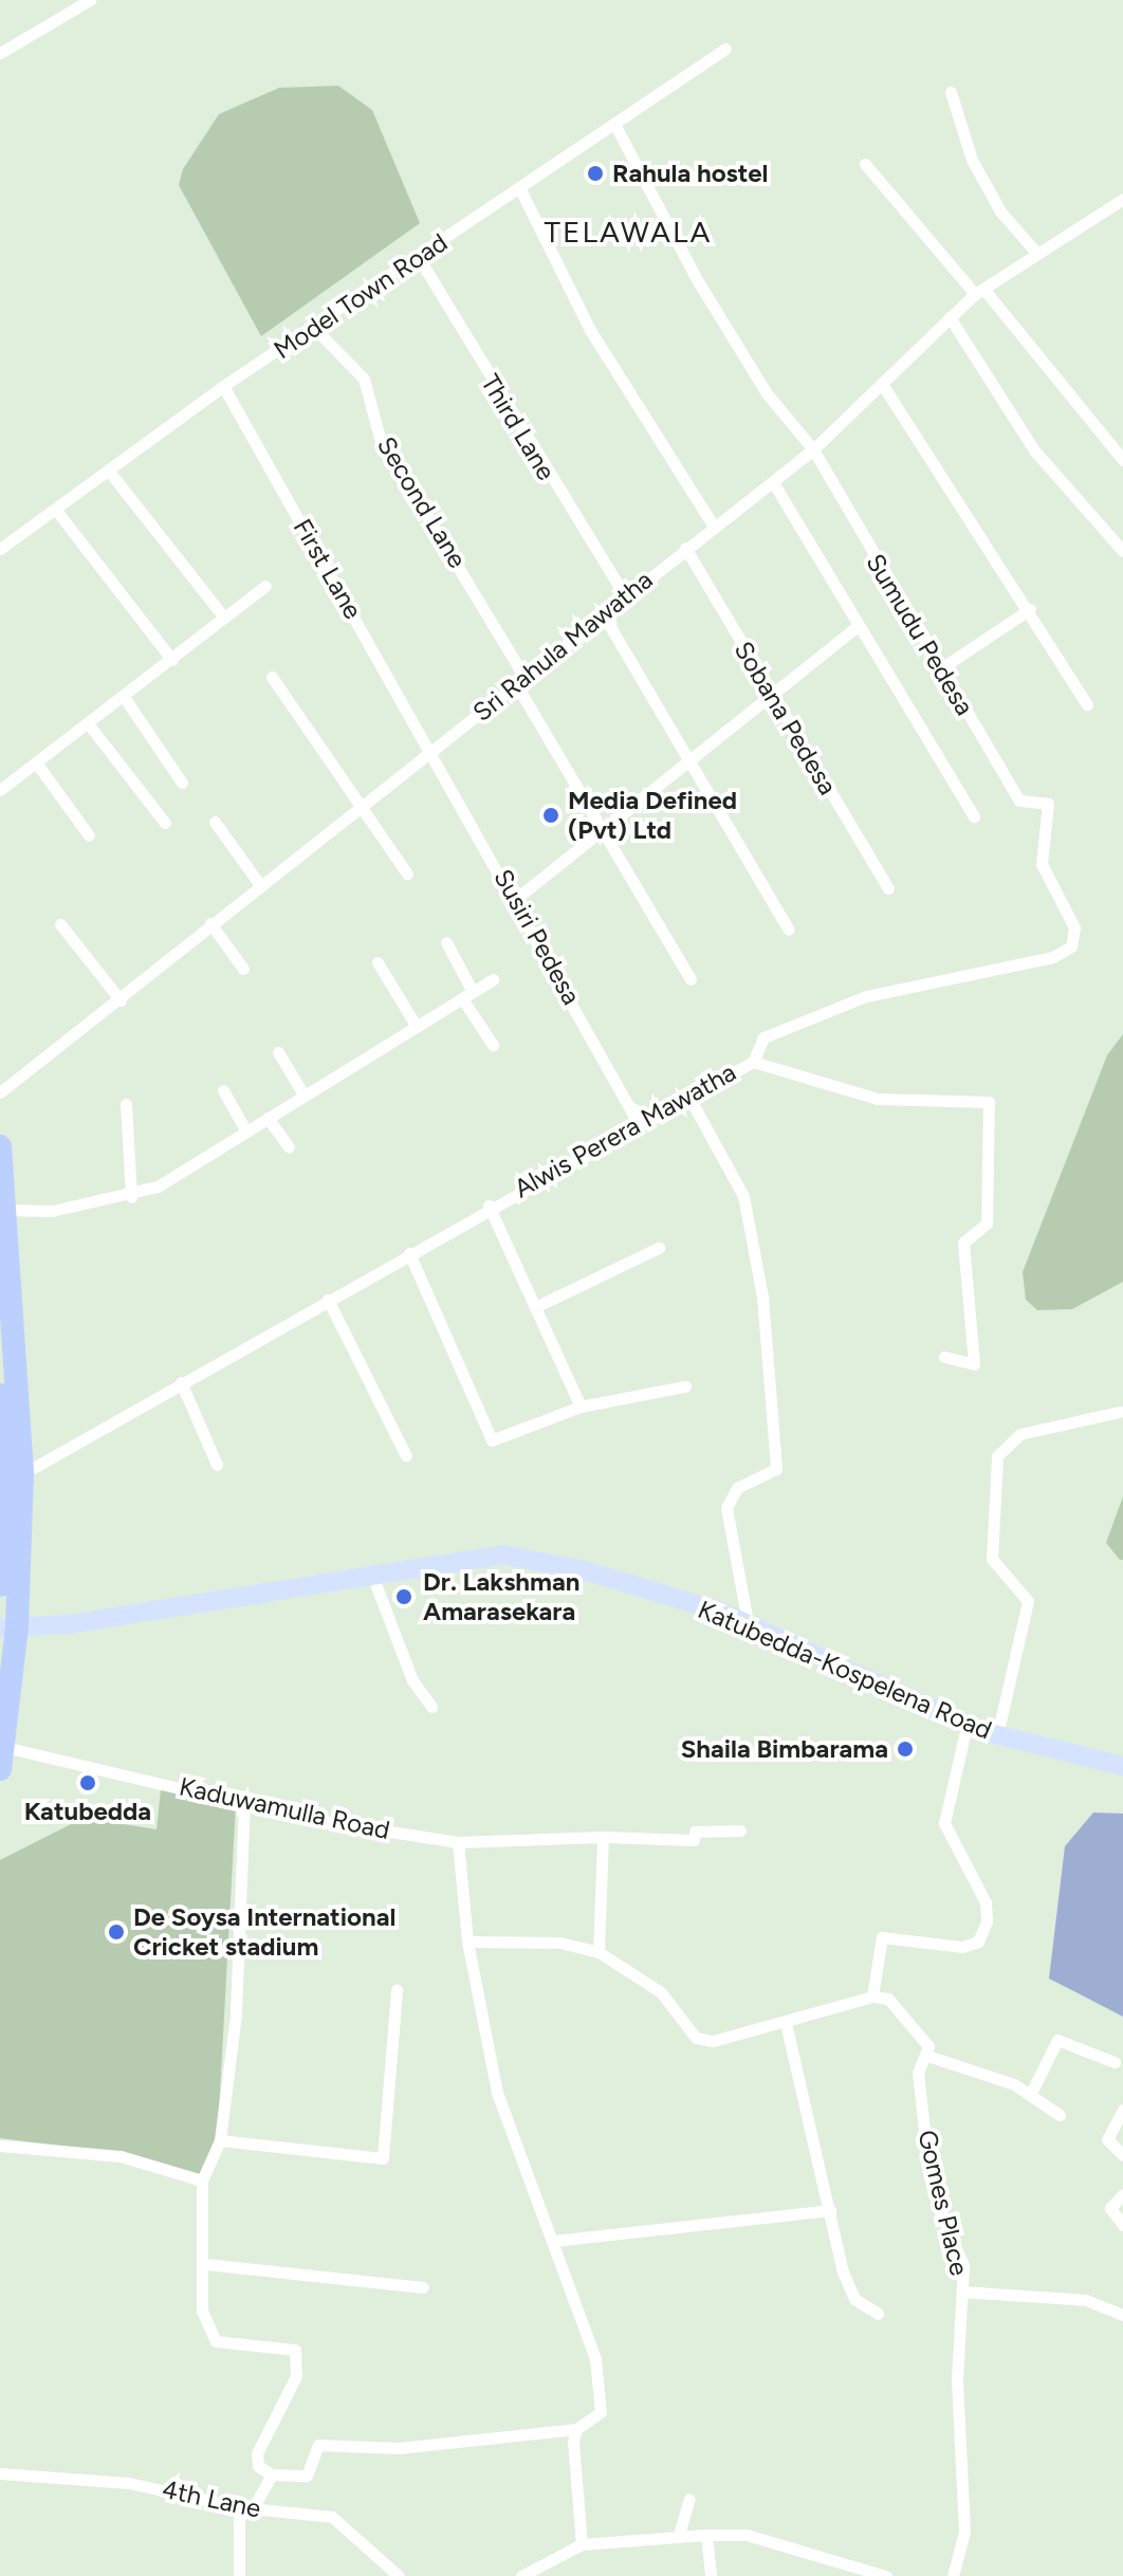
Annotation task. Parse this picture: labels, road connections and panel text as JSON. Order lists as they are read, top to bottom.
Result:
{
  "streets": {
    "main road": ["Katubedda-Kospelena Road"],
    "street": [
      "Model Town Road",
      "Third Lane",
      "Second Lane",
      "First Lane",
      "Sumudu Pedesa",
      "Sri Rahula Mawatha",
      "Sobana Pedesa",
      "Susiri Pedesa",
      "Alwis Perera Mawatha",
      "Kaduwamulla Road",
      "Gomes Place",
      "4th Lane"
    ]
  },
  "crossings": [
    ["Model Town Road", "Third Lane"],
    ["Model Town Road", "Second Lane"],
    ["Model Town Road", "First Lane"],
    ["Model Town Road", "Sumudu Pedesa"],
    ["Third Lane", "Sri Rahula Mawatha"],
    ["Second Lane", "Sri Rahula Mawatha"],
    ["First Lane", "Sri Rahula Mawatha"],
    ["First Lane", "Susiri Pedesa"],
    ["Sumudu Pedesa", "Sri Rahula Mawatha"],
    ["Sumudu Pedesa", "Alwis Perera Mawatha"],
    ["Sri Rahula Mawatha", "Sobana Pedesa"],
    ["Sri Rahula Mawatha", "Susiri Pedesa"],
    ["Susiri Pedesa", "Alwis Perera Mawatha"]
  ],
  "districts": ["TELAWALA"],
  "places": [
    "Rahula hostel",
    "Media Defined (Pvt) Ltd",
    "Dr. Lakshman Amarasekara",
    "Shaila Bimbarama",
    "Katubedda",
    "De Soysa International Cricket stadium"
  ]
}
